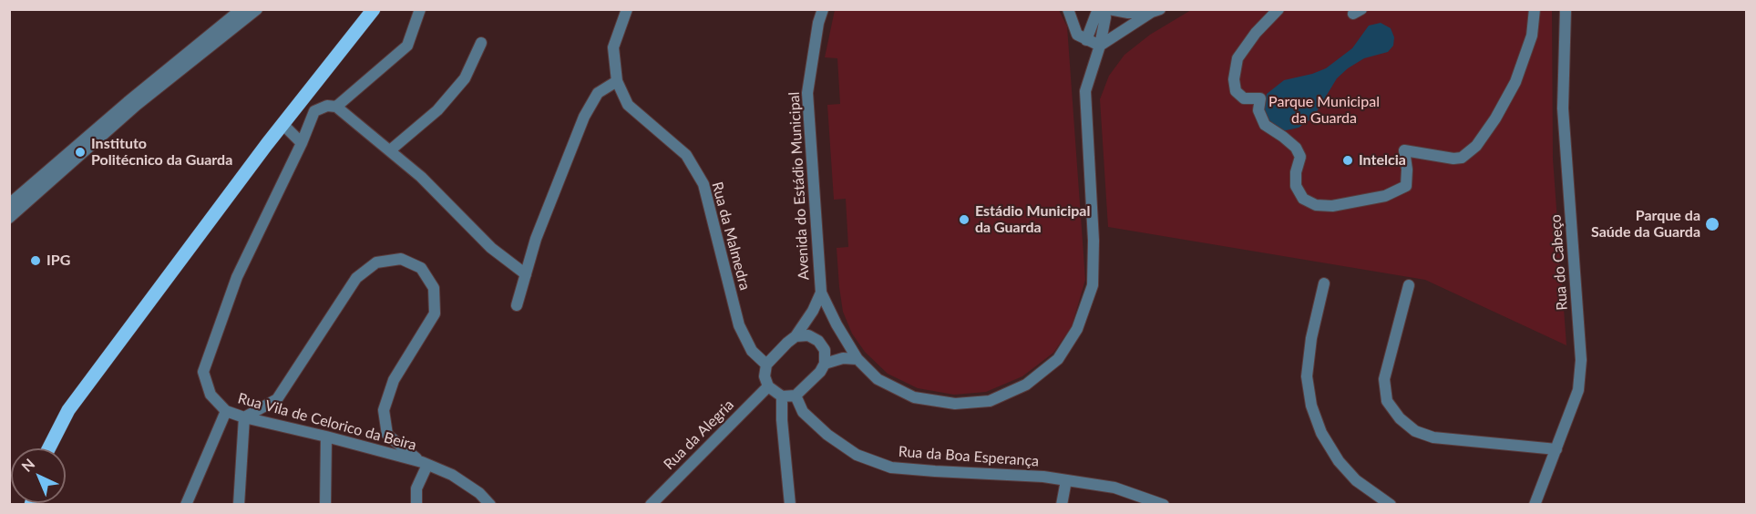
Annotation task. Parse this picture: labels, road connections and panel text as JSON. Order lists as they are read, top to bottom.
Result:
{
  "streets": {
    "street": [
      "Avenida do Estádio Municipal",
      "Rua da Malmedra",
      "Rua do Cabeço",
      "Rua Vila de Celorico da Beira",
      "Rua da Alegria",
      "Rua da Boa Esperança"
    ]
  },
  "crossings": [
    ["Rua da Malmedra", "Rua da Alegria"],
    ["Rua da Malmedra", "Rua da Boa Esperança"],
    ["Rua da Alegria", "Rua da Boa Esperança"]
  ],
  "parks": ["Parque Municipal da Guarda"],
  "places": [
    "Instituto Politécnico da Guarda",
    "Intelcia",
    "Estádio Municipal da Guarda",
    "Parque da Saúde da Guarda",
    "IPG"
  ],
  "north": "top left"
}
